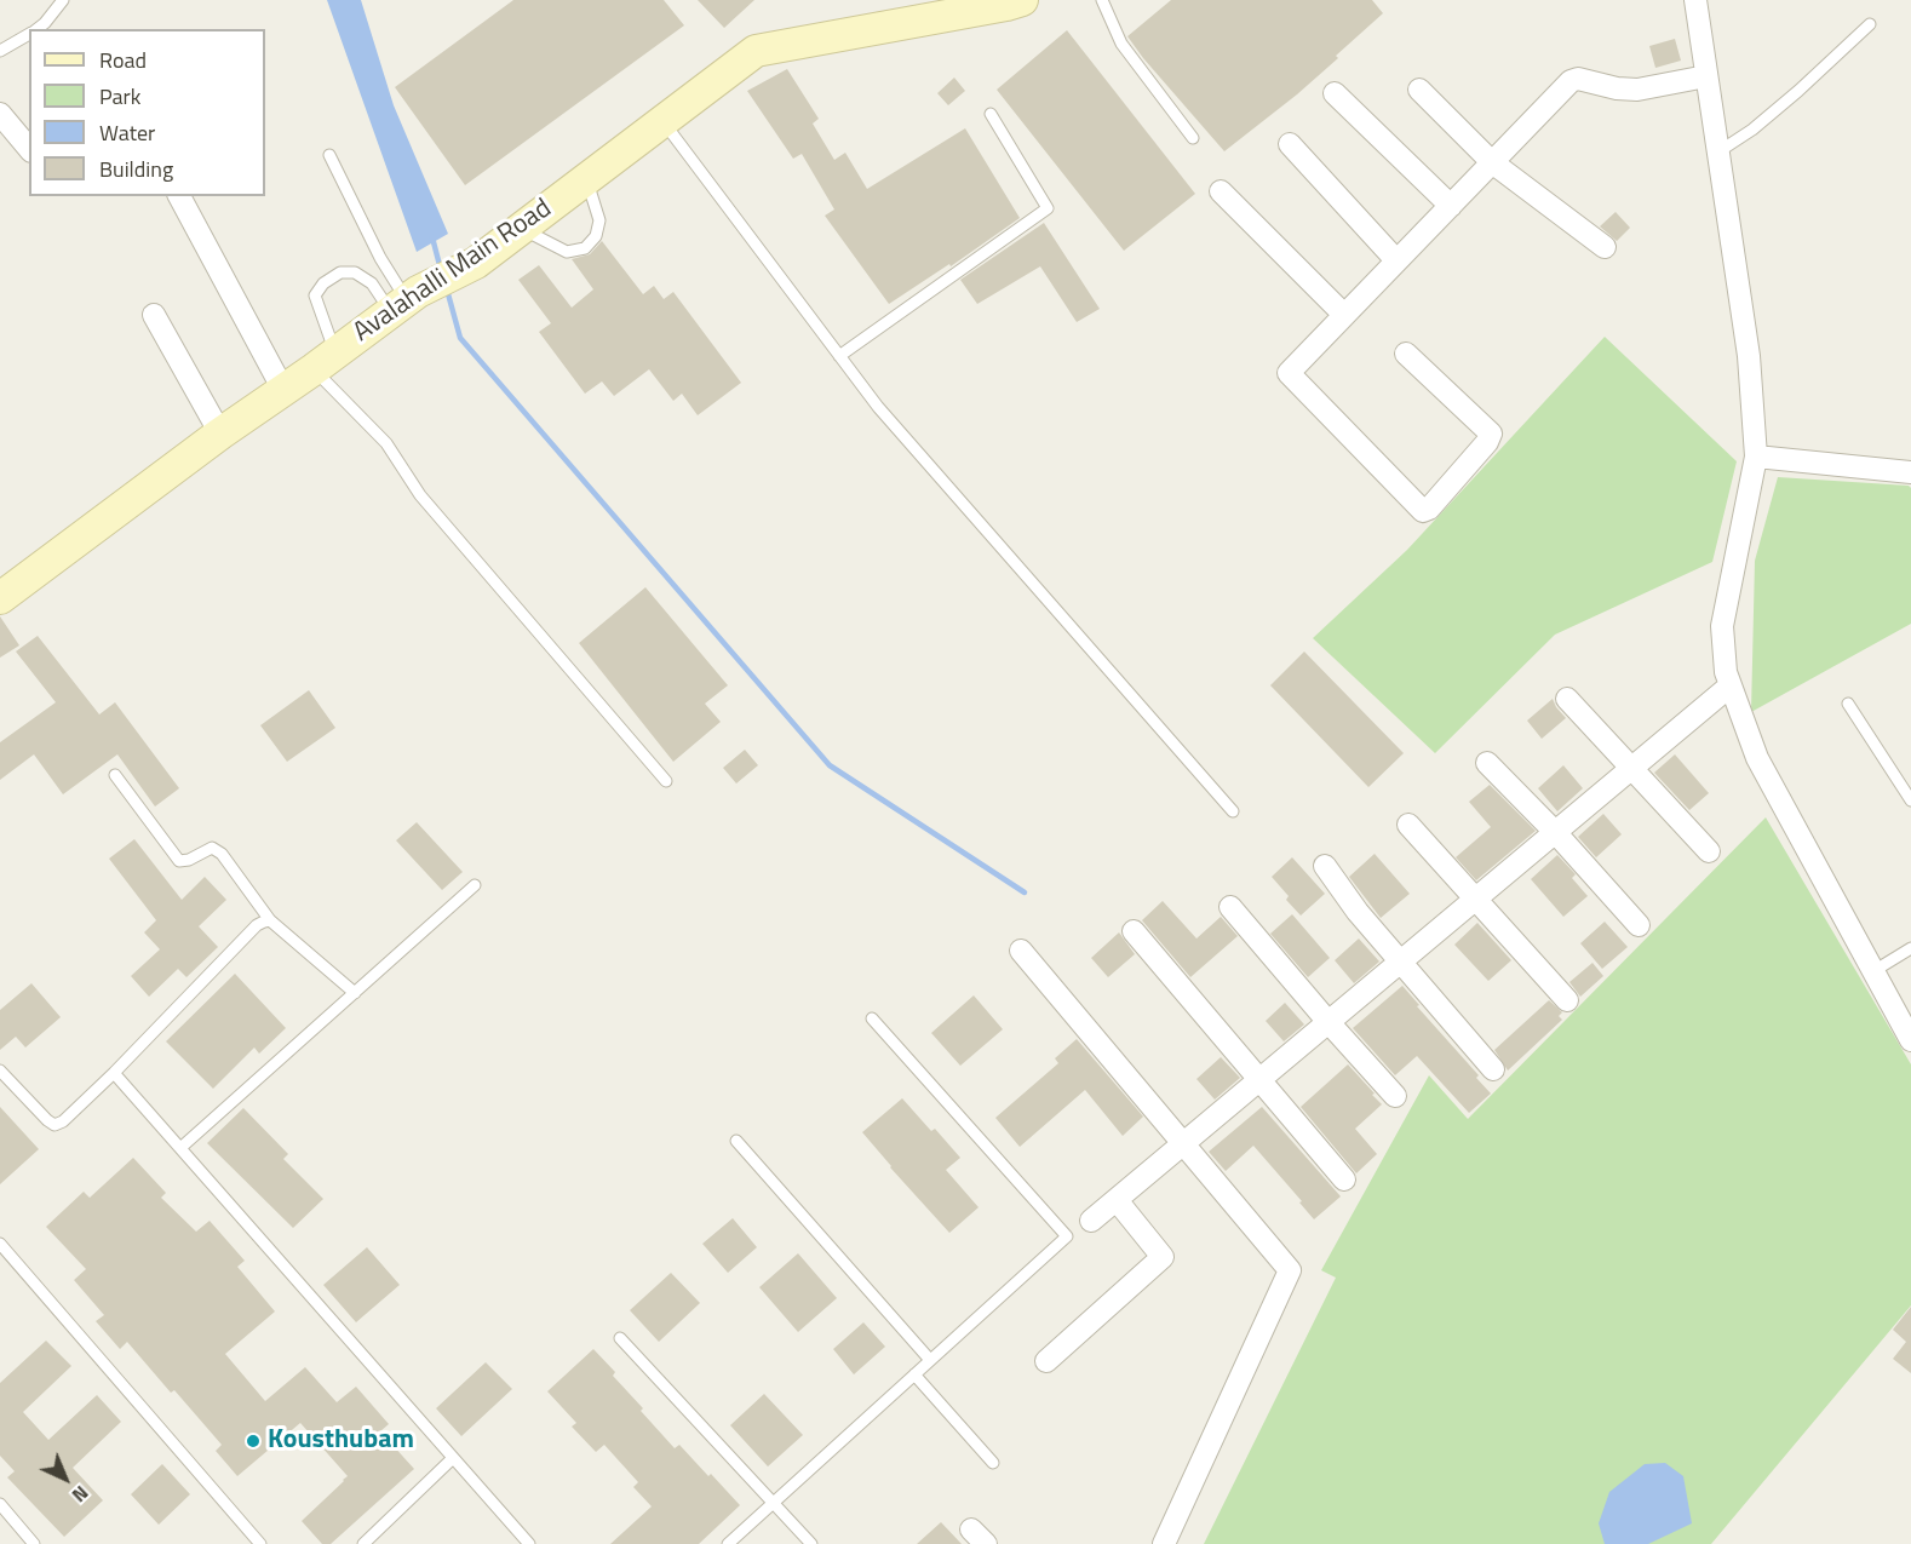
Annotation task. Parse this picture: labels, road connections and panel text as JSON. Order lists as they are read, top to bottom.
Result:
{
  "streets": {
    "main road": ["Avalahalli Main Road"]
  },
  "places": ["Kousthubam"],
  "legend": [
    "Road",
    "Park",
    "Water",
    "Building"
  ],
  "north": "bottom right"
}
